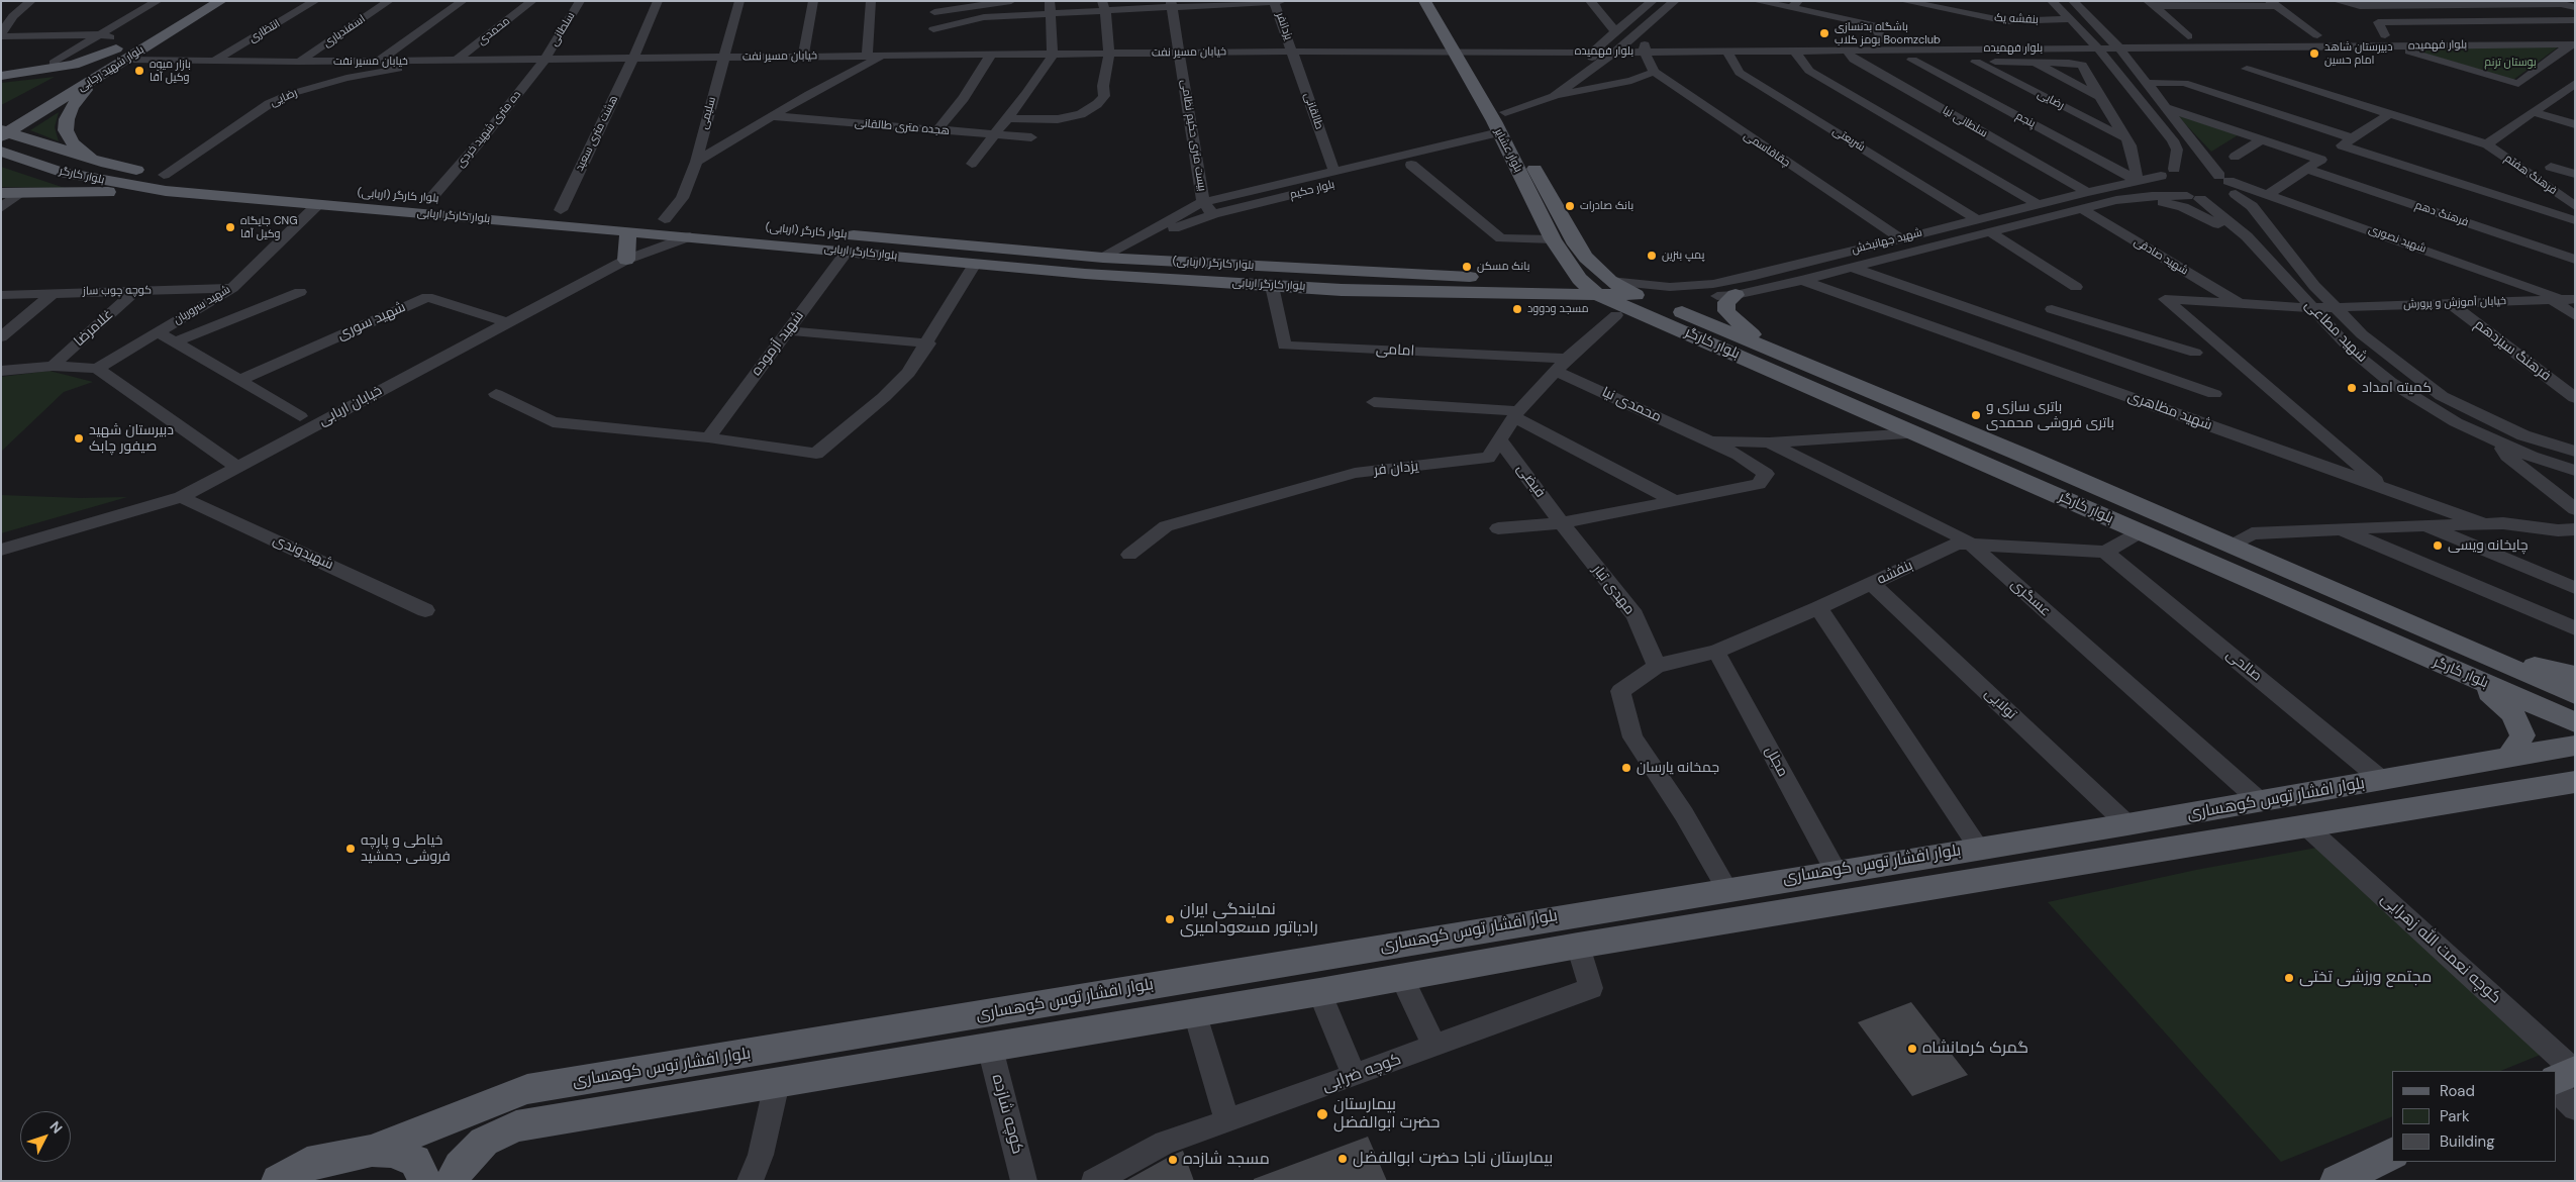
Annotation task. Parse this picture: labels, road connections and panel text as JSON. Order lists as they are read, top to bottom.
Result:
{
  "streets": {
    "main road": [
      "بلوار شهید رجایی",
      "بلوار عشایر",
      "بلوار کارگر",
      "بلوار کارگر (اربابی)",
      "بلوار کارگر اربابی",
      "بلوار افشار توس کوهساری"
    ],
    "street": [
      "بنفشه یک",
      "یزدانفر",
      "سلطانی",
      "انتظاری",
      "اسفندیاری",
      "محمدی",
      "بلوار فهمیده",
      "خیابان مسیر نفت",
      "رضایی",
      "طالقانی",
      "سلیمی",
      "پنجم",
      "سلطانی نیا",
      "هجده متری طالقانی",
      "ده متری شهید خردی",
      "هشت متری سعید",
      "بیست متری حکیم نظامی",
      "شریعتی",
      "چقاقاسمی",
      "فرهنگ هفتم",
      "بلوار حکیم",
      "فرهنگ دهم",
      "شهید نصوری",
      "شهید جهانبخش",
      "شهید صادقی",
      "کوچه چوب ساز",
      "خیابان آموزش و پرورش",
      "شهید سروریان",
      "شهید سوری",
      "غلامرضا",
      "شهید مطاعی",
      "شهید آزموده",
      "امامی",
      "فرهنگ سیزدهم",
      "محمدی نیا",
      "خیابان اربابی",
      "شهید مظاهری",
      "یزدان فر",
      "فیضی",
      "شهیدوندی",
      "بنفشه",
      "مهدی تبار",
      "عسگری",
      "صالحی",
      "تولایی",
      "مجلل",
      "کوچه نعمت الله زهرایی",
      "کوچه ضرابی",
      "کوچه شازده"
    ]
  },
  "crossings": [
    ["یزدانفر", "خیابان مسیر نفت"],
    ["یزدانفر", "طالقانی"],
    ["سلطانی", "خیابان مسیر نفت"],
    ["سلطانی", "ده متری شهید خردی"],
    ["انتظاری", "خیابان مسیر نفت"],
    ["اسفندیاری", "خیابان مسیر نفت"],
    ["محمدی", "خیابان مسیر نفت"],
    ["بلوار فهمیده", "خیابان مسیر نفت"],
    ["بلوار فهمیده", "سلطانی نیا"],
    ["بلوار فهمیده", "شریعتی"],
    ["بلوار فهمیده", "بلوار عشایر"],
    ["بلوار فهمیده", "شهید مطاعی"],
    ["خیابان مسیر نفت", "بلوار شهید رجایی"],
    ["خیابان مسیر نفت", "رضایی"],
    ["خیابان مسیر نفت", "طالقانی"],
    ["خیابان مسیر نفت", "سلیمی"],
    ["خیابان مسیر نفت", "ده متری شهید خردی"],
    ["خیابان مسیر نفت", "هشت متری سعید"],
    ["خیابان مسیر نفت", "بیست متری حکیم نظامی"],
    ["خیابان مسیر نفت", "بلوار عشایر"],
    ["بلوار شهید رجایی", "بلوار کارگر (اربابی)"],
    ["رضایی", "بلوار کارگر"],
    ["رضایی", "بلوار کارگر (اربابی)"],
    ["رضایی", "بلوار کارگر اربابی"],
    ["طالقانی", "بلوار حکیم"],
    ["سلیمی", "بلوار کارگر (اربابی)"],
    ["پنجم", "شهید جهانبخش"],
    ["سلطانی نیا", "شهید جهانبخش"],
    ["ده متری شهید خردی", "بلوار کارگر (اربابی)"],
    ["هشت متری سعید", "بلوار کارگر (اربابی)"],
    ["بیست متری حکیم نظامی", "بلوار حکیم"],
    ["شریعتی", "شهید جهانبخش"],
    ["چقاقاسمی", "شهید جهانبخش"],
    ["بلوار عشایر", "بلوار کارگر"],
    ["بلوار عشایر", "بلوار حکیم"],
    ["بلوار عشایر", "بلوار کارگر (اربابی)"],
    ["بلوار عشایر", "بلوار کارگر اربابی"],
    ["بلوار عشایر", "شهید جهانبخش"],
    ["بلوار کارگر", "بلوار کارگر (اربابی)"],
    ["بلوار کارگر", "بلوار کارگر اربابی"],
    ["بلوار کارگر", "شهید جهانبخش"],
    ["بلوار حکیم", "بلوار کارگر (اربابی)"],
    ["بلوار کارگر (اربابی)", "بلوار کارگر اربابی"],
    ["بلوار کارگر اربابی", "شهید جهانبخش"],
    ["بلوار کارگر اربابی", "شهید سروریان"],
    ["بلوار کارگر اربابی", "شهید آزموده"],
    ["بلوار کارگر اربابی", "امامی"],
    ["بلوار کارگر اربابی", "خیابان اربابی"],
    ["شهید نصوری", "شهید جهانبخش"],
    ["شهید نصوری", "خیابان آموزش و پرورش"],
    ["شهید نصوری", "شهید مطاعی"],
    ["شهید جهانبخش", "شهید صادقی"],
    ["شهید جهانبخش", "شهید مطاعی"],
    ["شهید جهانبخش", "شهید مظاهری"],
    ["شهید صادقی", "خیابان آموزش و پرورش"],
    ["کوچه چوب ساز", "شهید سروریان"],
    ["کوچه چوب ساز", "غلامرضا"],
    ["خیابان آموزش و پرورش", "شهید مطاعی"],
    ["خیابان آموزش و پرورش", "فرهنگ سیزدهم"],
    ["خیابان آموزش و پرورش", "شهید مظاهری"],
    ["شهید سوری", "خیابان اربابی"],
    ["امامی", "محمدی نیا"],
    ["امامی", "یزدان فر"],
    ["محمدی نیا", "یزدان فر"],
    ["خیابان اربابی", "شهیدوندی"],
    ["یزدان فر", "فیضی"],
    ["فیضی", "مهدی تبار"],
    ["بنفشه", "مهدی تبار"],
    ["بنفشه", "عسگری"],
    ["بنفشه", "صالحی"],
    ["بنفشه", "تولایی"],
    ["بنفشه", "مجلل"],
    ["عسگری", "بلوار افشار توس کوهساری"],
    ["صالحی", "بلوار افشار توس کوهساری"],
    ["تولایی", "بلوار افشار توس کوهساری"],
    ["مجلل", "بلوار افشار توس کوهساری"],
    ["بلوار افشار توس کوهساری", "کوچه نعمت الله زهرایی"],
    ["بلوار افشار توس کوهساری", "کوچه ضرابی"],
    ["بلوار افشار توس کوهساری", "کوچه شازده"]
  ],
  "parks": ["بوستان ترنم"],
  "places": [
    "باشگاه بدنسازی بومز کلاب Boomzclub",
    "دبیرستان شاهد امام حسین",
    "بازار میوه وکیل آقا",
    "بانک صادرات",
    "جایگاه CNG وکیل آقا",
    "پمپ بنزین",
    "بانک مسکن",
    "مسجد ودوود",
    "کمیته امداد",
    "باتری سازی و باتری فروشی محمدی",
    "دبیرستان شهید صیفور چابک",
    "چایخانه ویسی",
    "جمخانه یارسان",
    "خیاطی ‌‌و‌ پارچه فروشی جمشید",
    "نمایندگی ایران رادیاتور مسعودامیری",
    "مجتمع ورزشی تختی",
    "گمرک کرمانشاه",
    "بیمارستان حضرت ابوالفضل",
    "بیمارستان ناجا حضرت ابوالفضل",
    "مسجد شازده"
  ],
  "legend": ["Road", "Park", "Building"],
  "north": "top right"
}
